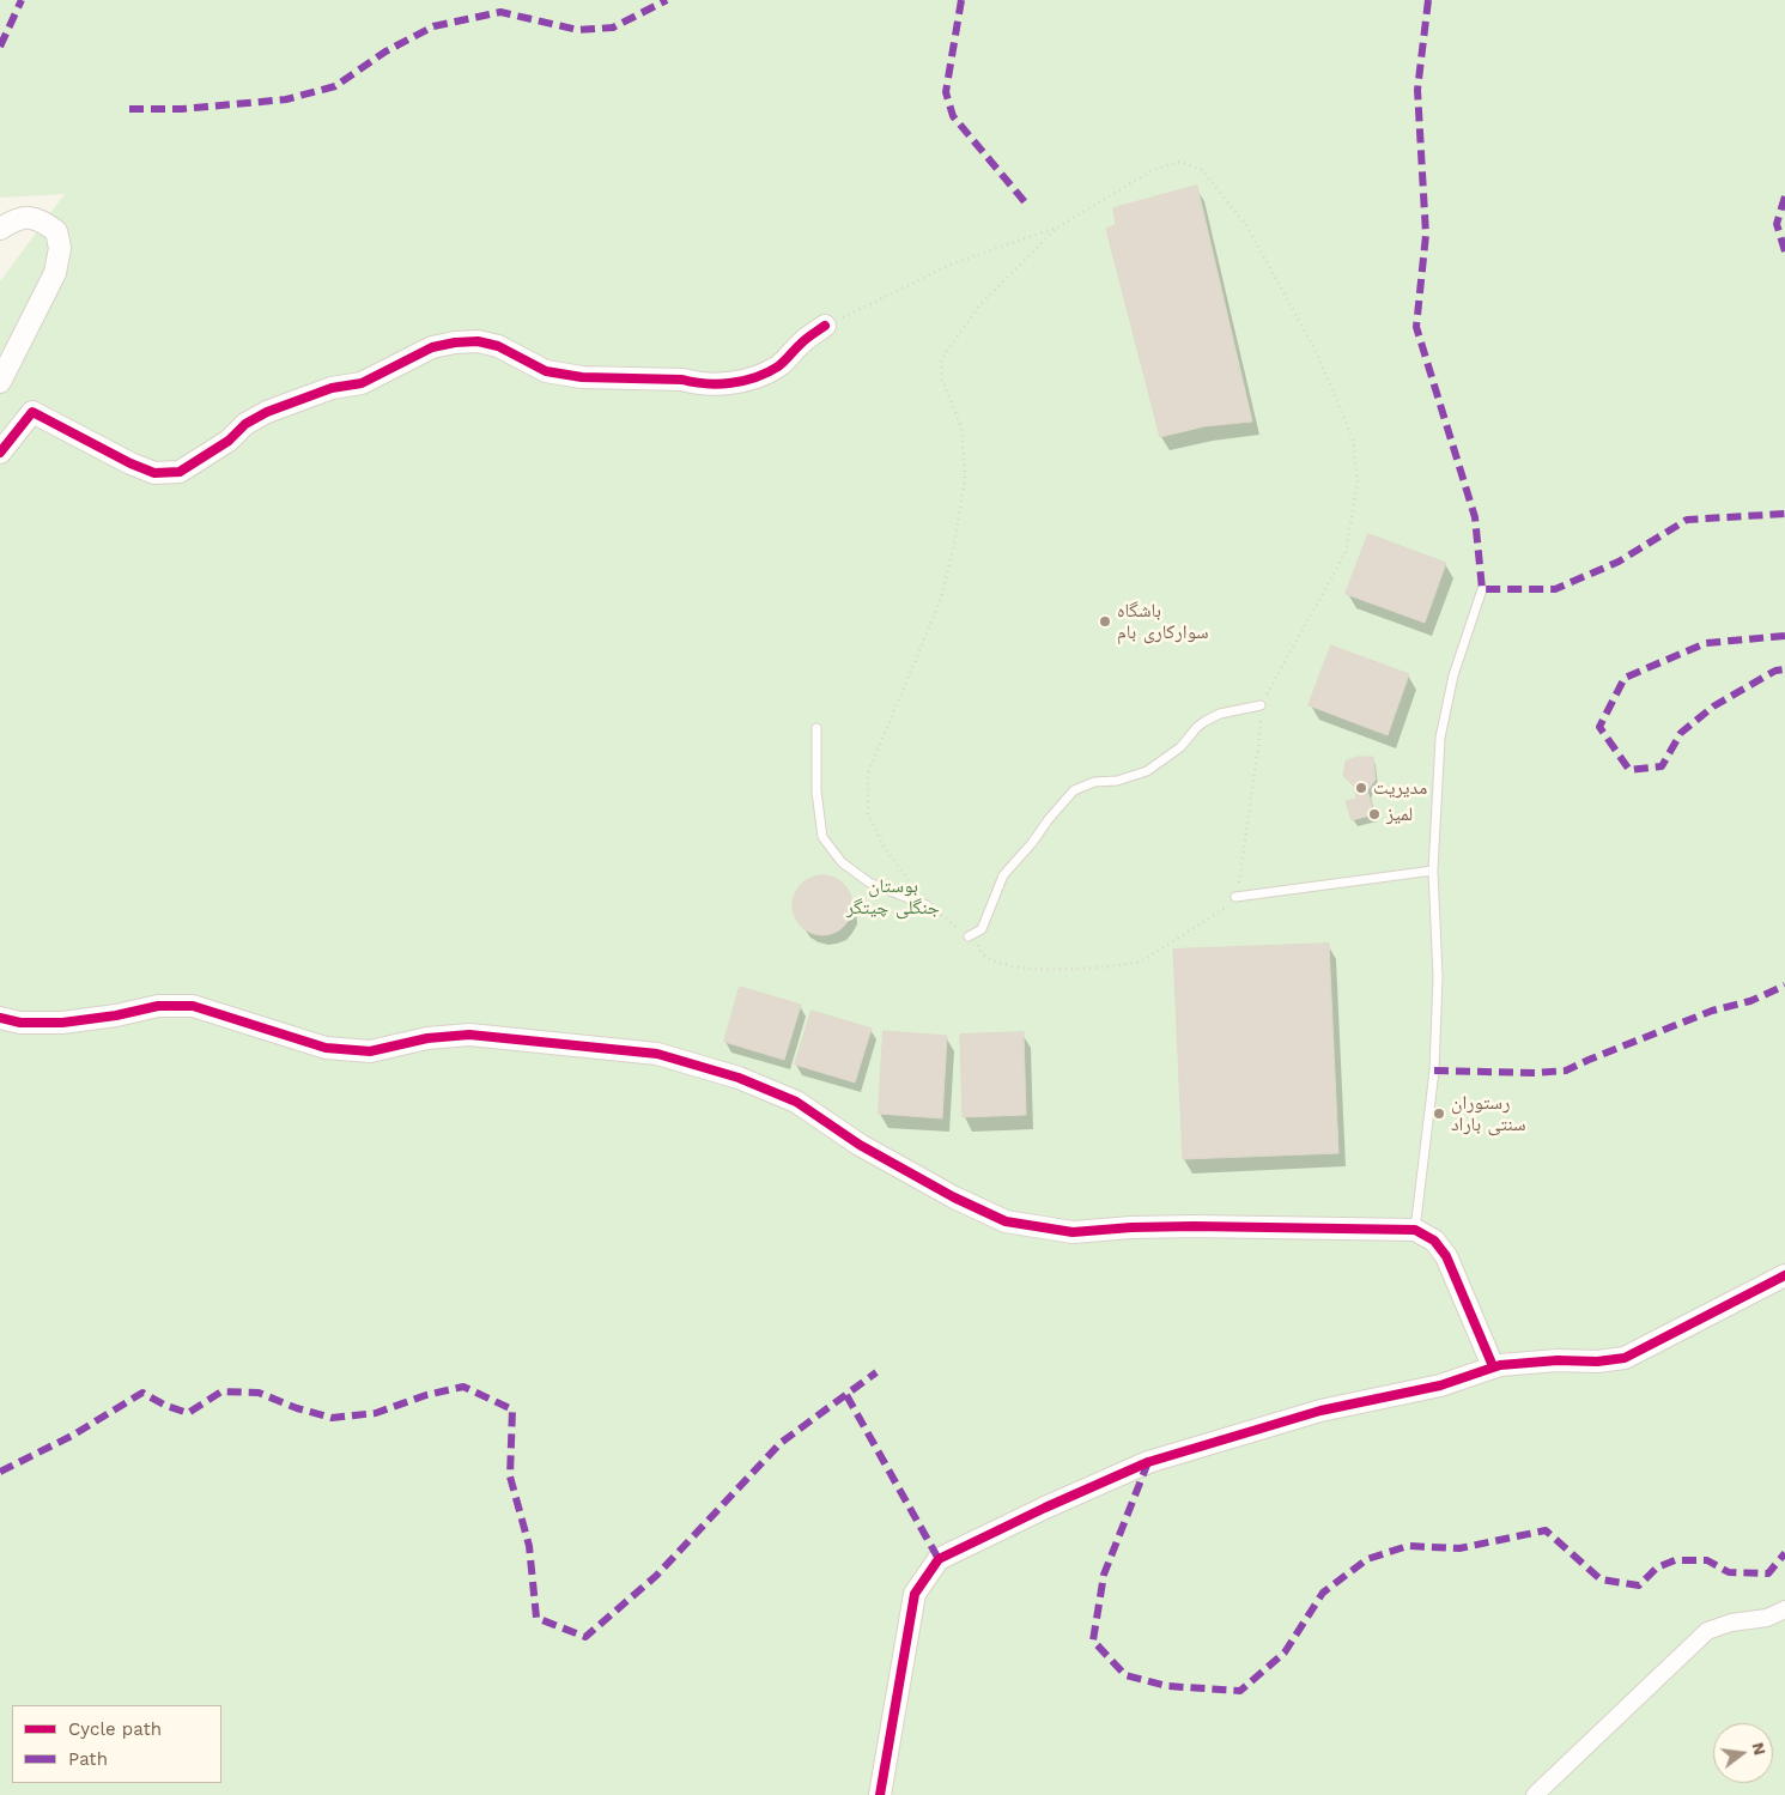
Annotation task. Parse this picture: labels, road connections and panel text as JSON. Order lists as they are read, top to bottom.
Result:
{
  "parks": ["بوستان جنگلی چیتگر"],
  "places": [
    "باشگاه سوارکاری بام",
    "مدیریت",
    "لمیز",
    "رستوران سنتی باراد"
  ],
  "legend": ["Cycle path", "Path"],
  "north": "right"
}
